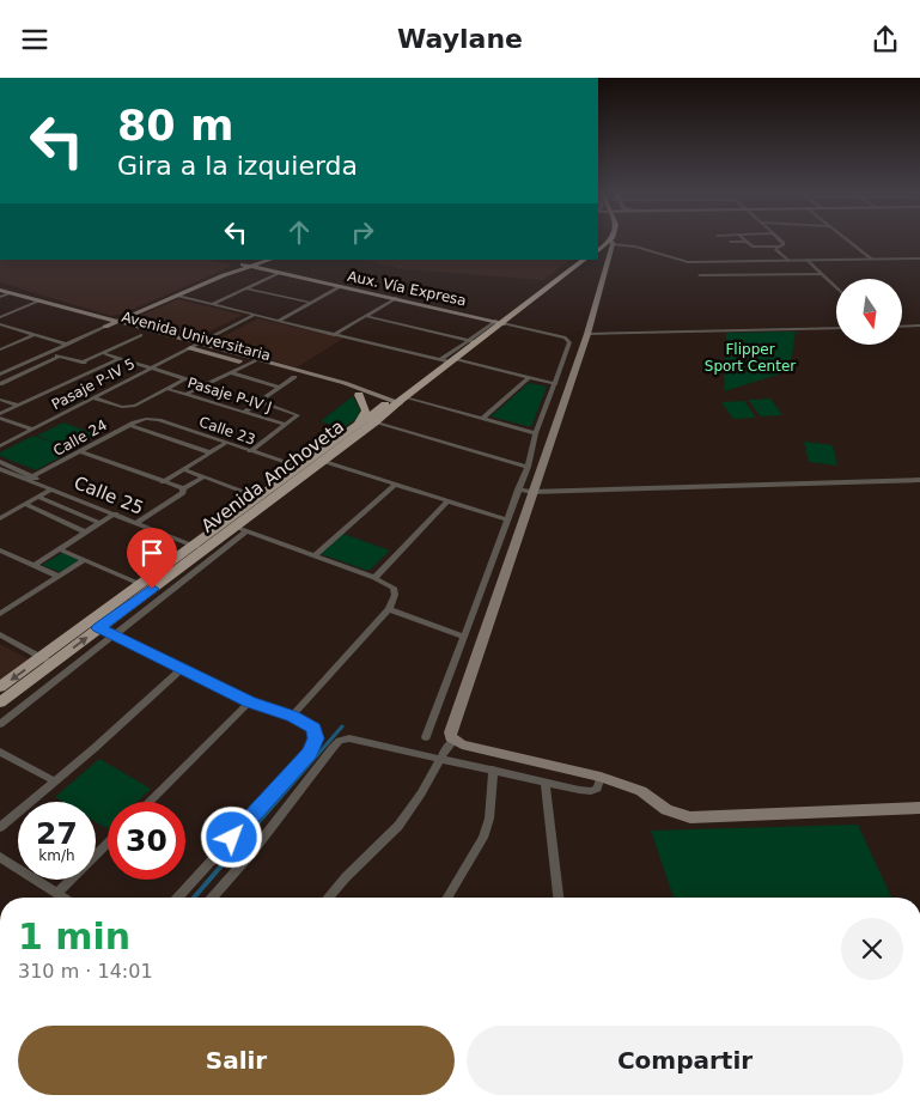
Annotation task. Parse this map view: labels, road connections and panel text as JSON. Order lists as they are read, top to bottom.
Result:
{
  "streets": {
    "main road": ["Aux. Vía Expresa", "Avenida Universitaria", "Avenida Anchoveta"],
    "street": [
      "Pasaje P-IV 5",
      "Pasaje P-IV J",
      "Calle 23",
      "Calle 24",
      "Calle 25"
    ]
  },
  "crossings": [
    ["Aux. Vía Expresa", "Avenida Anchoveta"],
    ["Avenida Universitaria", "Pasaje P-IV 5"],
    ["Avenida Universitaria", "Avenida Anchoveta"],
    ["Calle 23", "Calle 24"],
    ["Calle 23", "Avenida Anchoveta"],
    ["Calle 24", "Calle 25"],
    ["Avenida Anchoveta", "Calle 25"]
  ],
  "parks": ["Flipper Sport Center"],
  "north": "bottom",
  "page": {
    "header": "Waylane",
    "turn": ["80 m", "Gira a la izquierda"],
    "speed": "27 km/h",
    "limit": "30",
    "heading": ["1 min", "310 m · 14:01"],
    "buttons": ["Salir", "Compartir"]
  }
}
